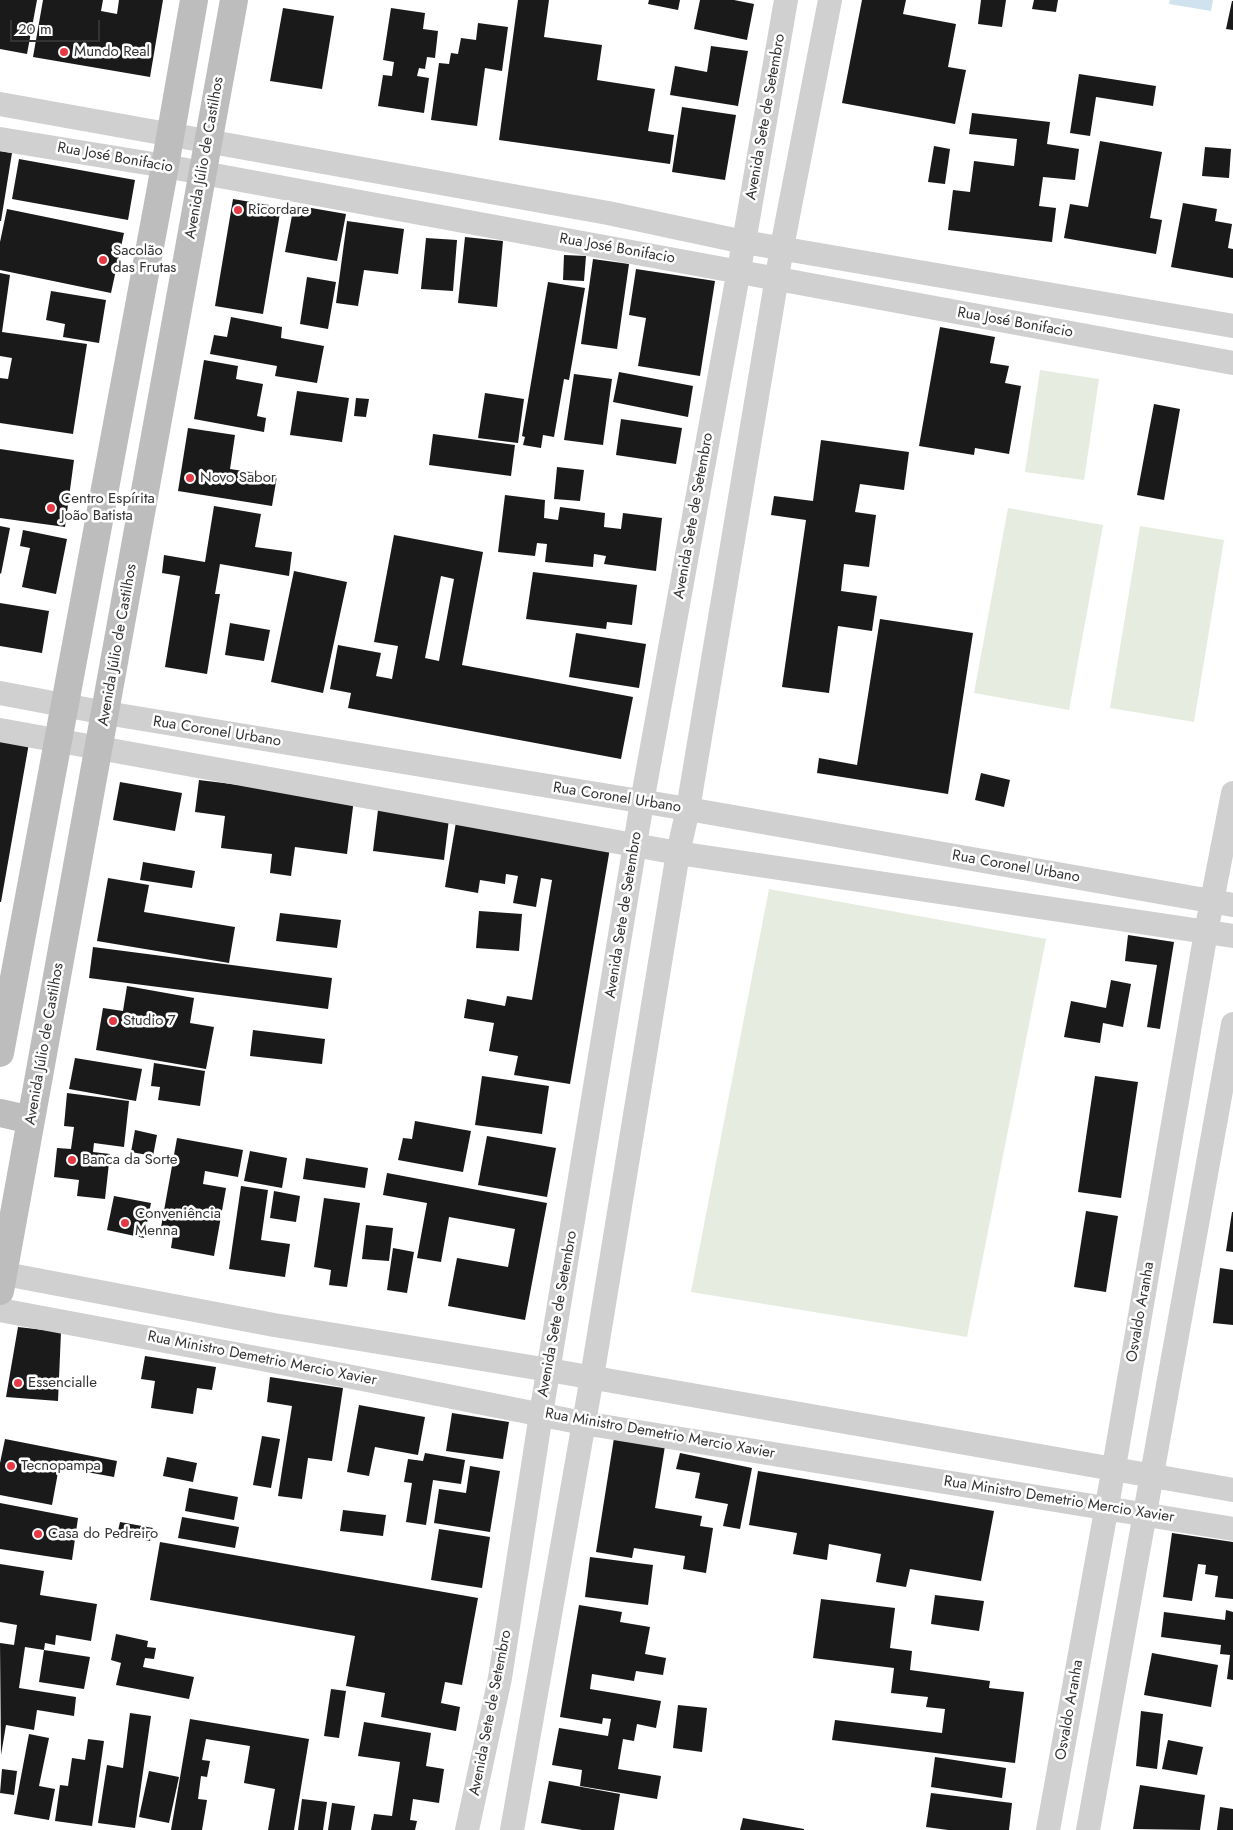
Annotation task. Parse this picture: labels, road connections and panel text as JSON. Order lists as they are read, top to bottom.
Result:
{
  "streets": {
    "street": [
      "Avenida Sete de Setembro",
      "Rua José Bonifacio",
      "Avenida Júlio de Castilhos",
      "Rua Coronel Urbano",
      "Osvaldo Aranha",
      "Rua Ministro Demetrio Mercio Xavier"
    ]
  },
  "crossings": [
    ["Avenida Sete de Setembro", "Rua José Bonifacio"],
    ["Avenida Sete de Setembro", "Rua Coronel Urbano"],
    ["Avenida Sete de Setembro", "Rua Ministro Demetrio Mercio Xavier"],
    ["Rua José Bonifacio", "Avenida Júlio de Castilhos"],
    ["Avenida Júlio de Castilhos", "Rua Coronel Urbano"],
    ["Rua Coronel Urbano", "Osvaldo Aranha"],
    ["Osvaldo Aranha", "Rua Ministro Demetrio Mercio Xavier"]
  ],
  "places": [
    "Mundo Real",
    "Ricordare",
    "Sacolão das Frutas",
    "Novo Sabor",
    "Centro Espírita João Batista",
    "Studio 7",
    "Banca da Sorte",
    "Conveniência Menna",
    "Essencialle",
    "Tecnopampa",
    "Casa do Pedreiro"
  ],
  "scale_bar": "20 m"
}
